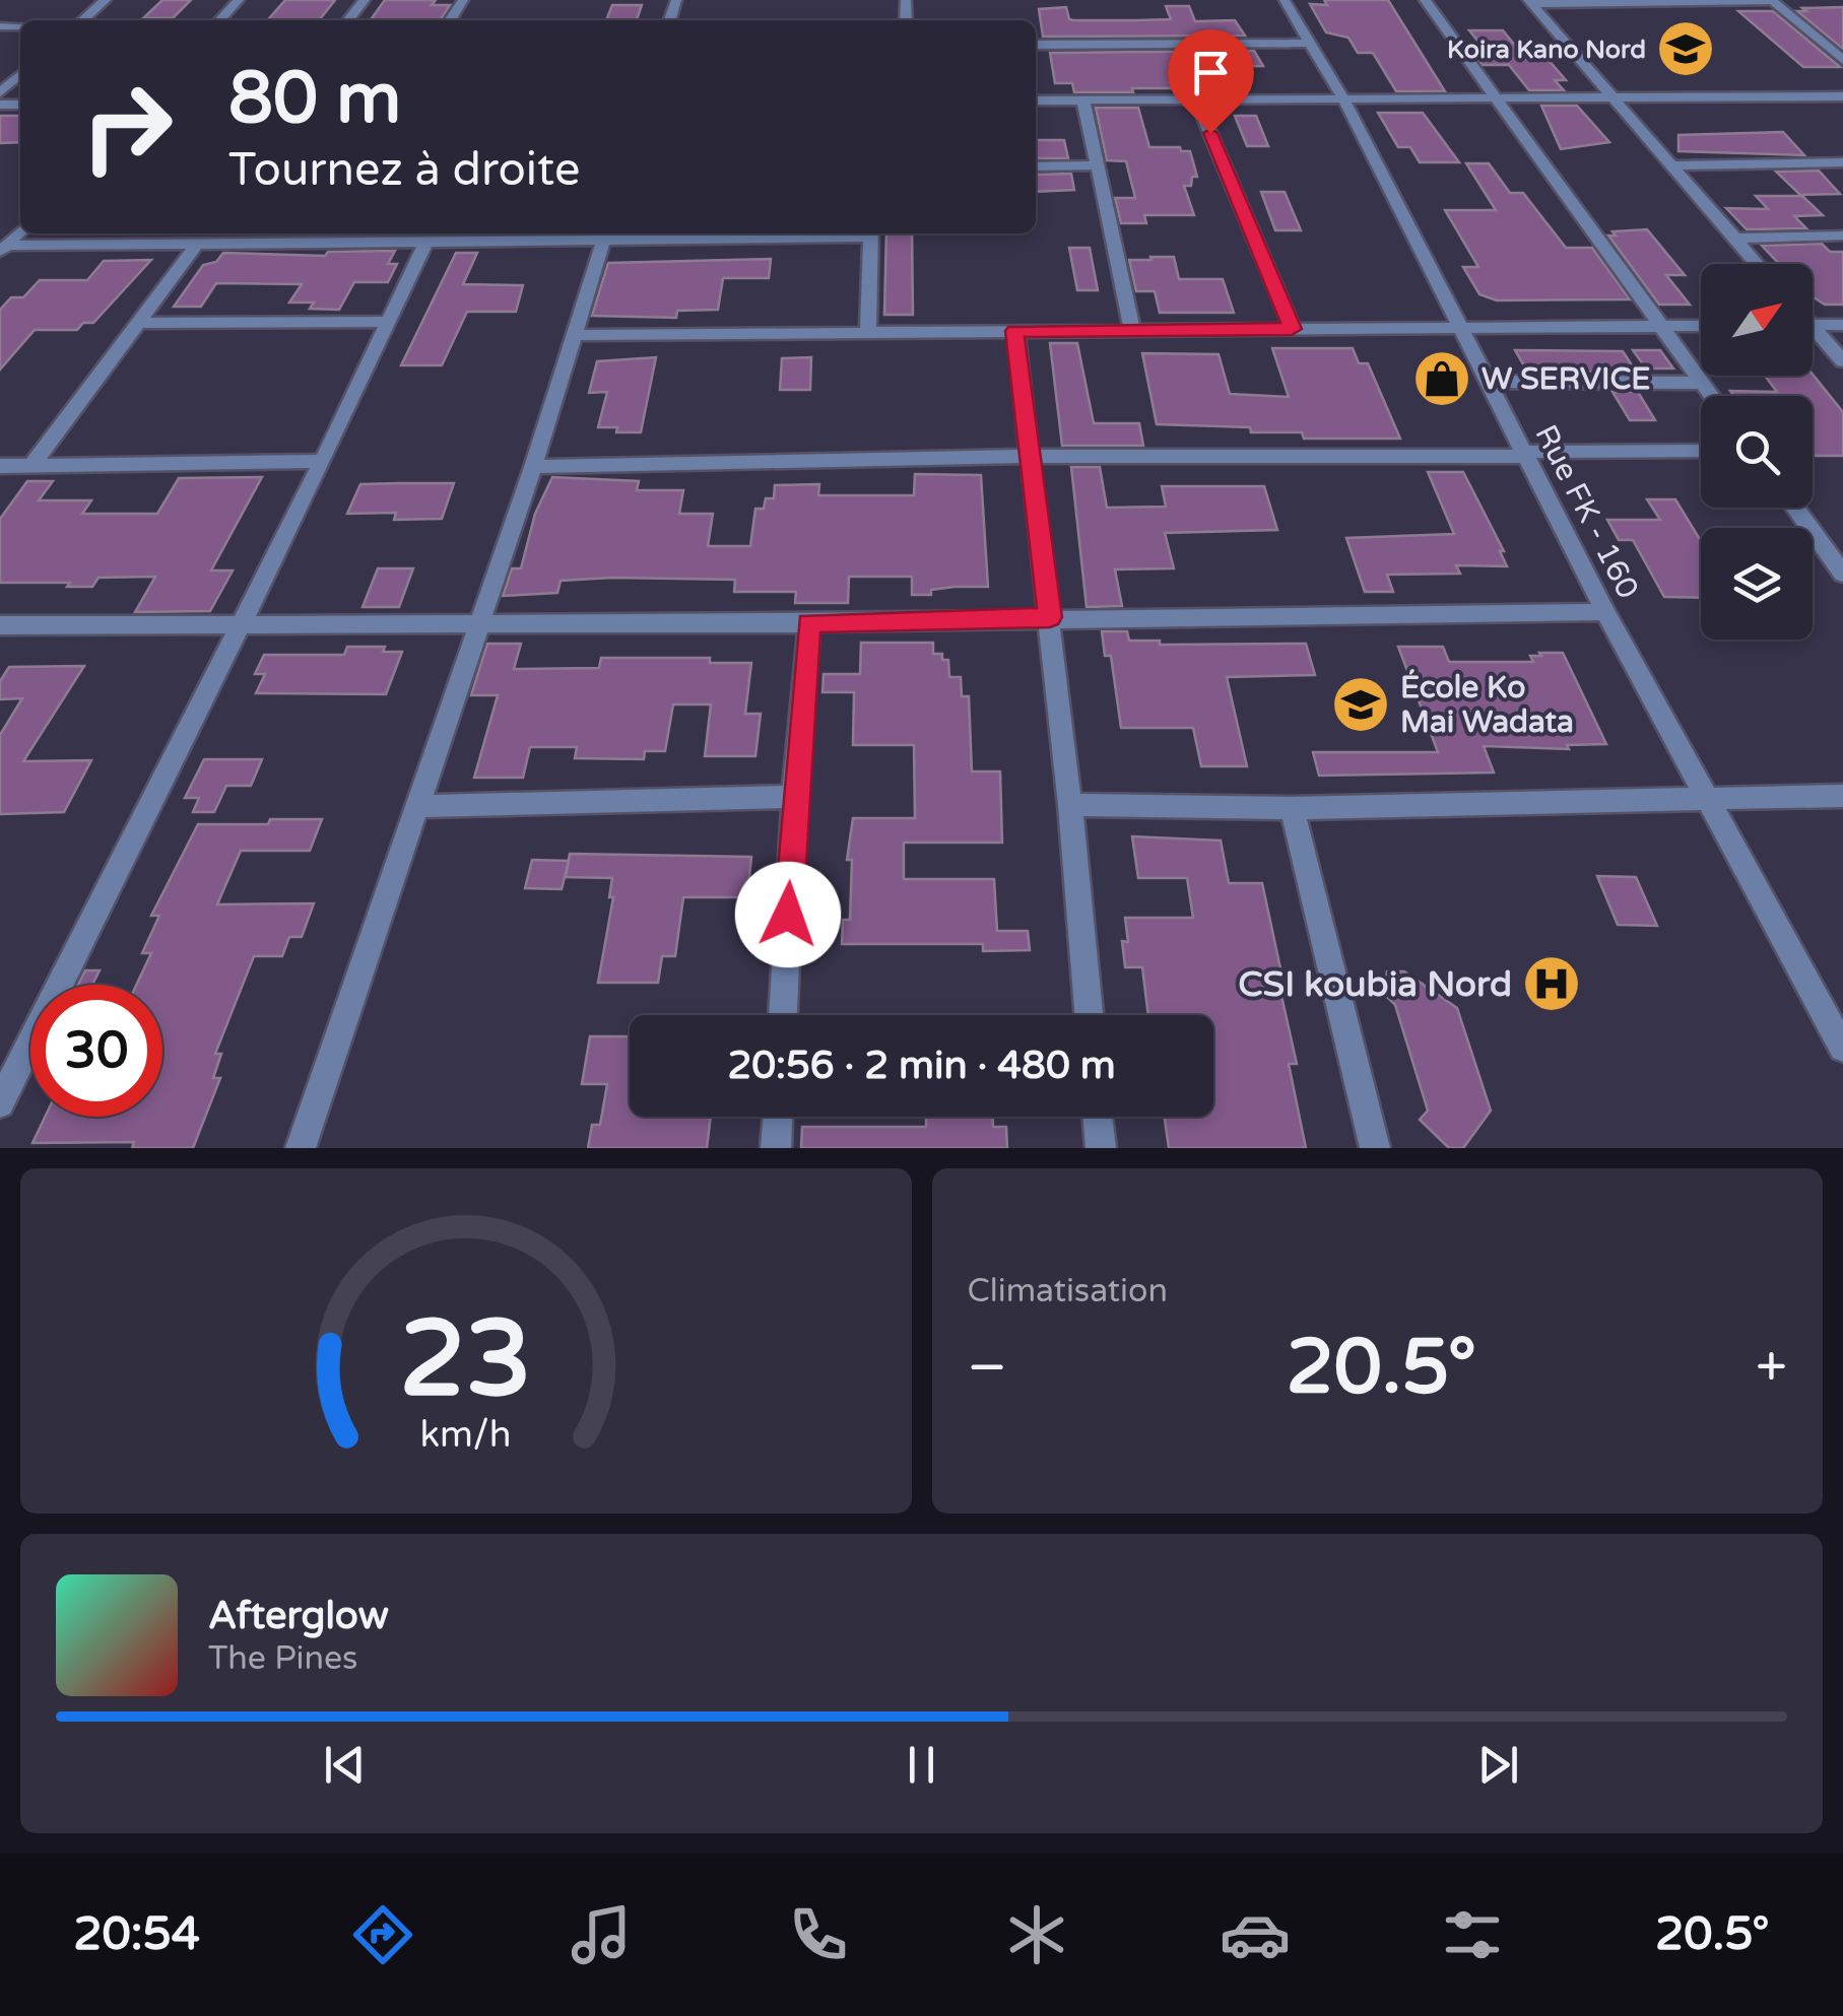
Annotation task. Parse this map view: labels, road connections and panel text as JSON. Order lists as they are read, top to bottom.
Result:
{
  "streets": {
    "street": ["Rue FK - 160"]
  },
  "places": {
    "school or university": ["Koira Kano Nord", "École Ko Mai Wadata"],
    "shop": ["W SERVICE"],
    "hospital": ["CSI koubia Nord"]
  },
  "north": "top right",
  "page": {
    "turn": ["80 m", "Tournez à droite"],
    "limit": "30",
    "trip": "20:56 · 2 min · 480 m",
    "tile": "Climatisation",
    "heat": ["−", "20.5°", "+"],
    "song": ["Afterglow", "The Pines"],
    "tabs": ["20:54", "20.5°"],
    "gauge": ["23", "km/h"]
  }
}
